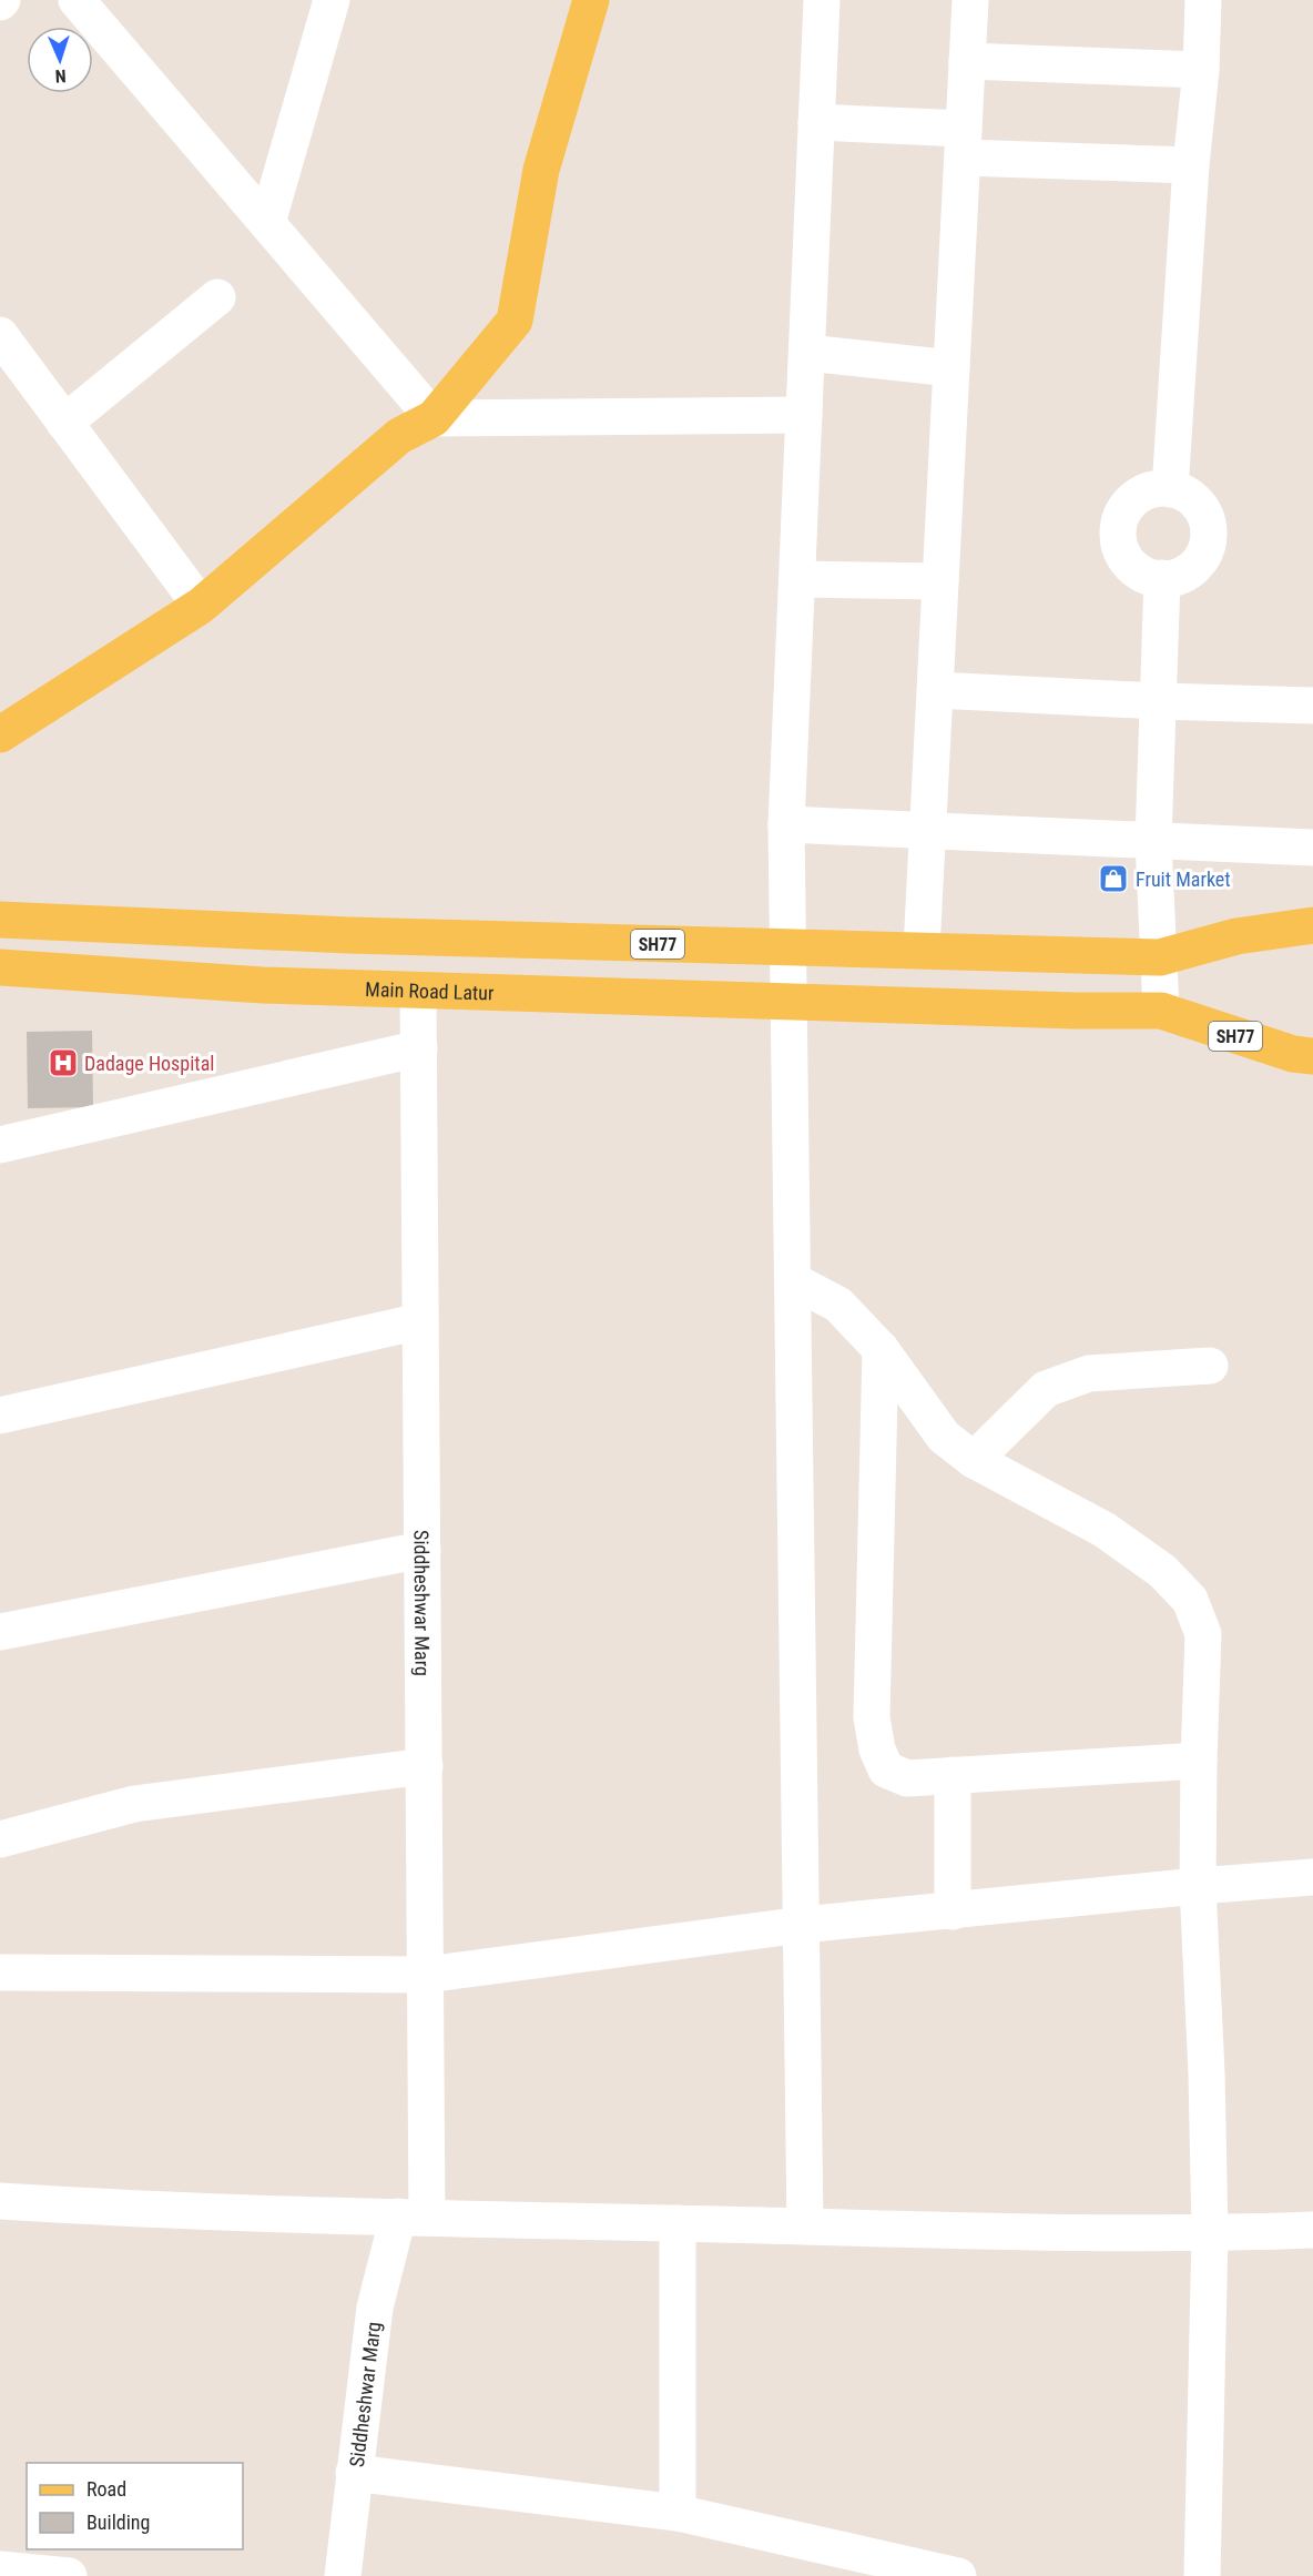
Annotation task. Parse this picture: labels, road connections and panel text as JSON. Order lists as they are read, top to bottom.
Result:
{
  "streets": {
    "main road": ["SH77", "Main Road Latur"],
    "street": ["Siddheshwar Marg"]
  },
  "crossings": [
    ["SH77", "Main Road Latur"],
    ["Main Road Latur", "Siddheshwar Marg"]
  ],
  "places": {
    "shop": ["Fruit Market"],
    "hospital": ["Dadage Hospital"]
  },
  "legend": ["Road", "Building"],
  "north": "bottom"
}
